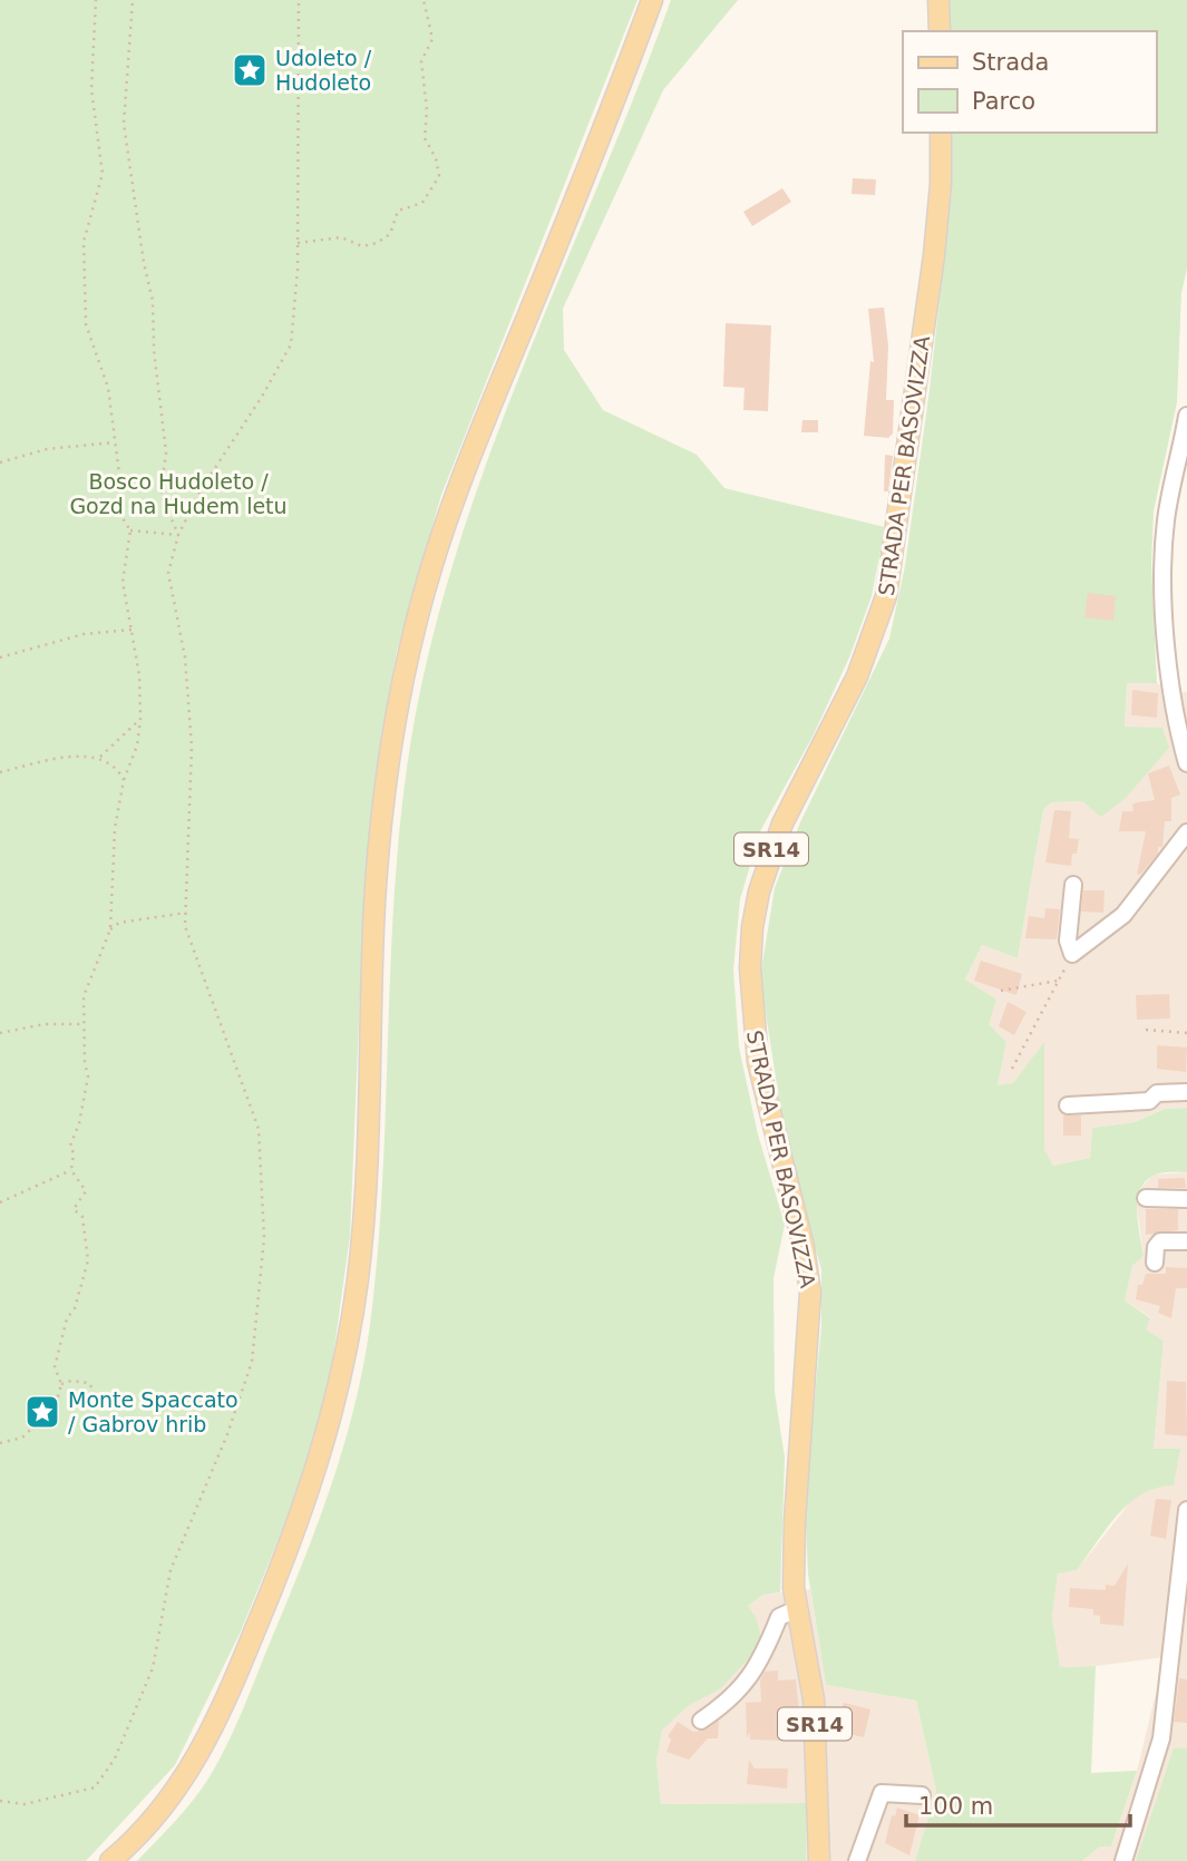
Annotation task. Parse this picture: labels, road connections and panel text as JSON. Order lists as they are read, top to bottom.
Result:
{
  "streets": {
    "main road": ["STRADA PER BASOVIZZA", "SR14"]
  },
  "parks": ["Bosco Hudoleto / Gozd na Hudem letu"],
  "places": {
    "place": ["Udoleto / Hudoleto", "Monte Spaccato / Gabrov hrib"]
  },
  "legend": ["Strada", "Parco"],
  "scale_bar": "100 m"
}
